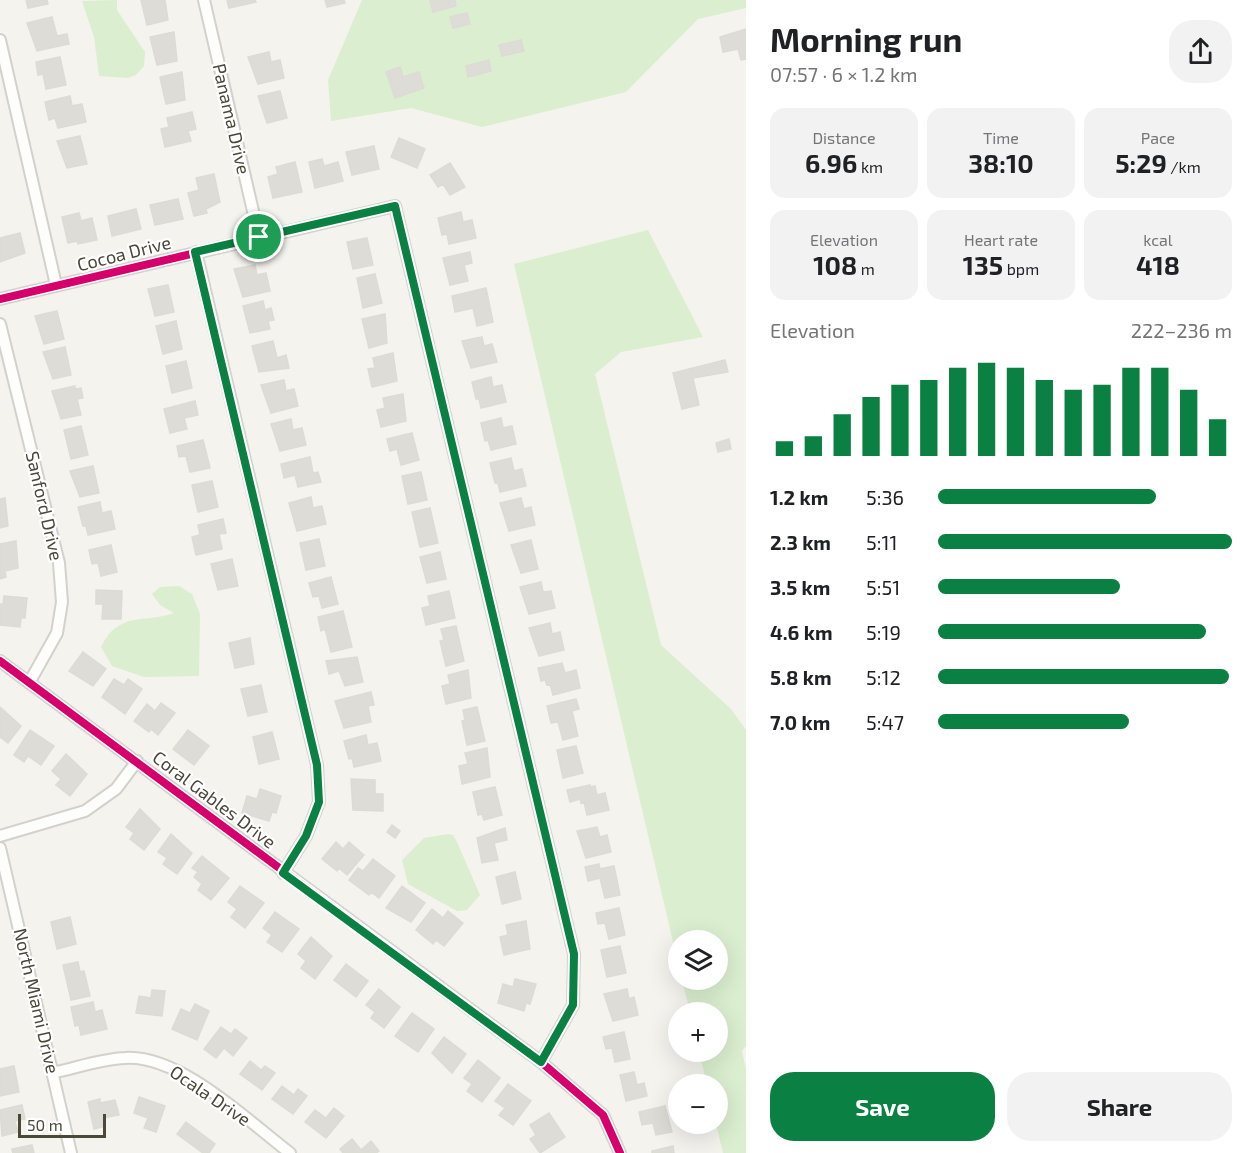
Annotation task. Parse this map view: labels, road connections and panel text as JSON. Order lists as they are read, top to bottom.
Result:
{
  "streets": {
    "street": [
      "Panama Drive",
      "Cocoa Drive",
      "Sanford Drive",
      "Coral Gables Drive",
      "North Miami Drive",
      "Ocala Drive"
    ]
  },
  "crossings": [
    ["Panama Drive", "Cocoa Drive"],
    ["Cocoa Drive", "Coral Gables Drive"],
    ["Sanford Drive", "Coral Gables Drive"],
    ["North Miami Drive", "Ocala Drive"]
  ],
  "scale_bar": "50 m",
  "page": {
    "heading": ["Morning run", "07:57 · 6 × 1.2 km"],
    "stats": [
      ["Distance", "6.96 km"],
      ["Time", "38:10"],
      ["Pace", "5:29 /km"],
      ["Elevation", "108 m"],
      ["Heart rate", "135 bpm"],
      ["kcal", "418"]
    ],
    "chart": ["Elevation", "222–236 m"],
    "list": [
      {
        "name": "1.2 km",
        "note": "5:36"
      },
      {
        "name": "2.3 km",
        "note": "5:11"
      },
      {
        "name": "3.5 km",
        "note": "5:51"
      },
      {
        "name": "4.6 km",
        "note": "5:19"
      },
      {
        "name": "5.8 km",
        "note": "5:12"
      },
      {
        "name": "7.0 km",
        "note": "5:47"
      }
    ],
    "map_buttons": ["+", "−"],
    "buttons": ["Save", "Share"],
    "scale": "50 m"
  }
}
